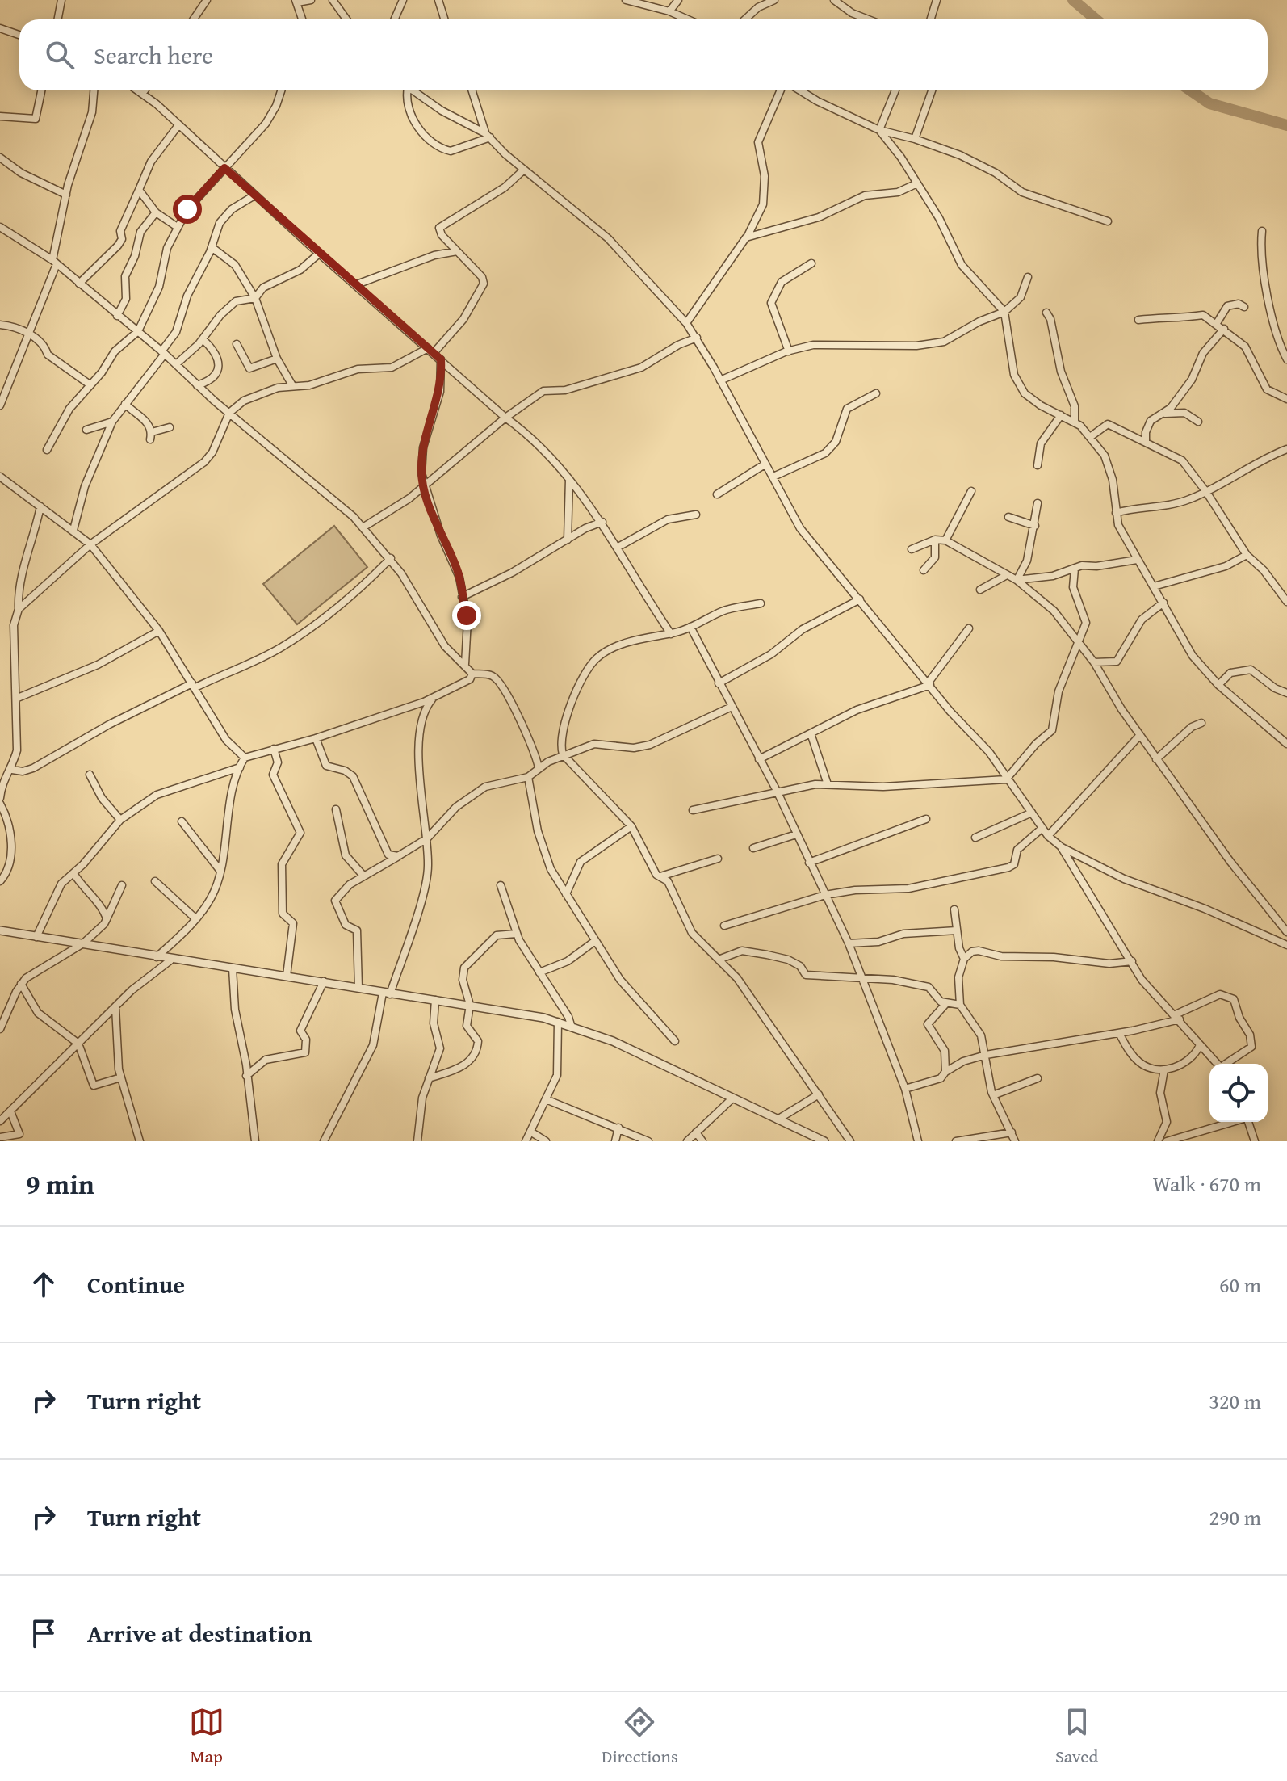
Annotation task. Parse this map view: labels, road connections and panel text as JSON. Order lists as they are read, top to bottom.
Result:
{
  "page": {
    "search": "Search here",
    "heading": ["9 min", "Walk · 670 m"],
    "list": [
      ["Continue", "60 m"],
      ["Turn right", "320 m"],
      ["Turn right", "290 m"],
      "Arrive at destination"
    ],
    "nav": ["Map", "Directions", "Saved"]
  }
}
